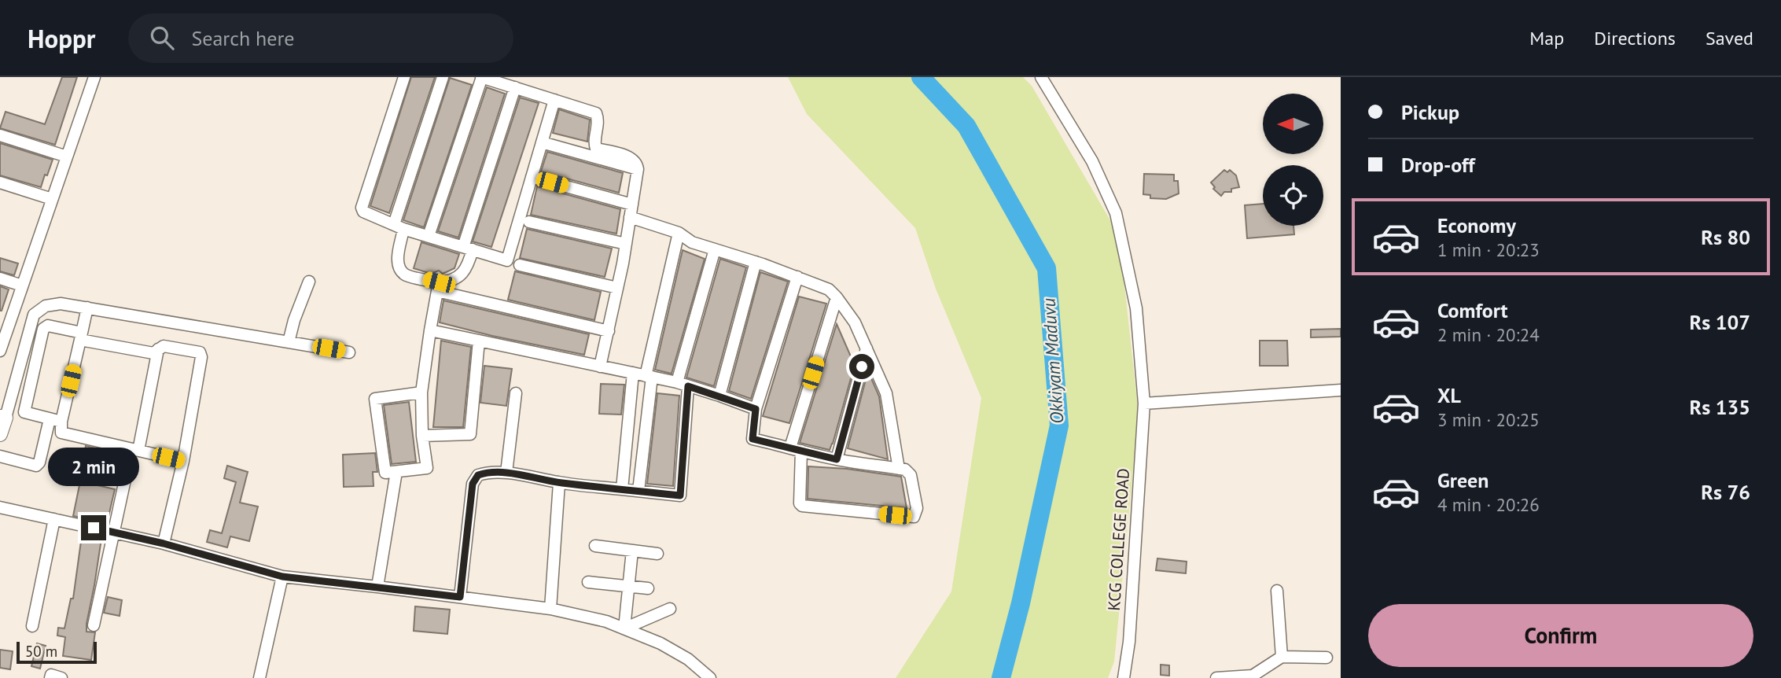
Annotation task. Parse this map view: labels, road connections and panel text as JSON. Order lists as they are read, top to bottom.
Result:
{
  "streets": {
    "street": ["KCG COLLEGE ROAD"]
  },
  "water": ["Okkiyam Maduvu"],
  "scale_bar": "50 m",
  "north": "left",
  "page": {
    "header": "Hoppr",
    "search": "Search here",
    "nav": ["Map", "Directions", "Saved"],
    "banner": ["Pickup", "Drop-off"],
    "list": [
      {
        "name": "Economy",
        "note": "1 min · 20:23",
        "value": "Rs 80"
      },
      {
        "name": "Comfort",
        "note": "2 min · 20:24",
        "value": "Rs 107"
      },
      {
        "name": "XL",
        "note": "3 min · 20:25",
        "value": "Rs 135"
      },
      {
        "name": "Green",
        "note": "4 min · 20:26",
        "value": "Rs 76"
      }
    ],
    "bubble": "2 min",
    "buttons": "Confirm",
    "scale": "50 m"
  }
}
